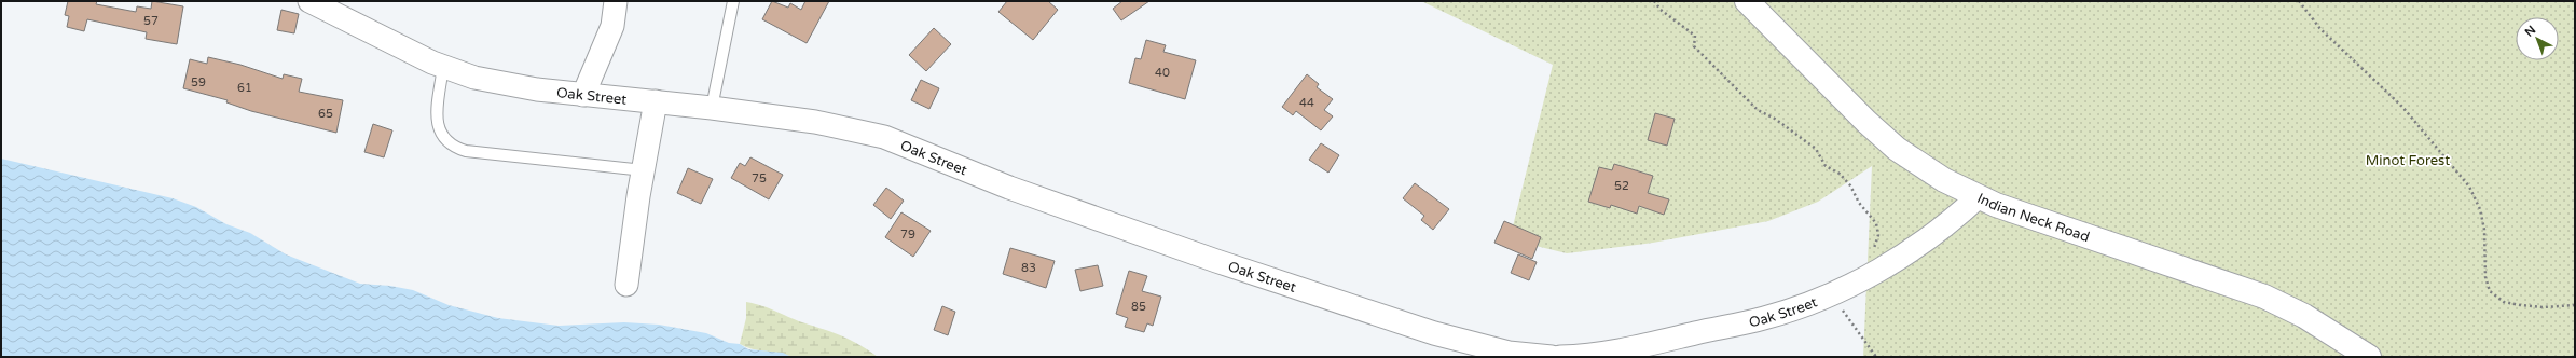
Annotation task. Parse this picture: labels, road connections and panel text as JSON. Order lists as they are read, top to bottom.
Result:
{
  "streets": {
    "street": ["Oak Street", "Indian Neck Road"]
  },
  "crossings": [
    ["Oak Street", "Indian Neck Road"]
  ],
  "parks": ["Minot Forest"],
  "house_numbers": [
    "57",
    "40",
    "59",
    "61",
    "44",
    "65",
    "75",
    "52",
    "79",
    "83",
    "85"
  ],
  "north": "top left"
}
